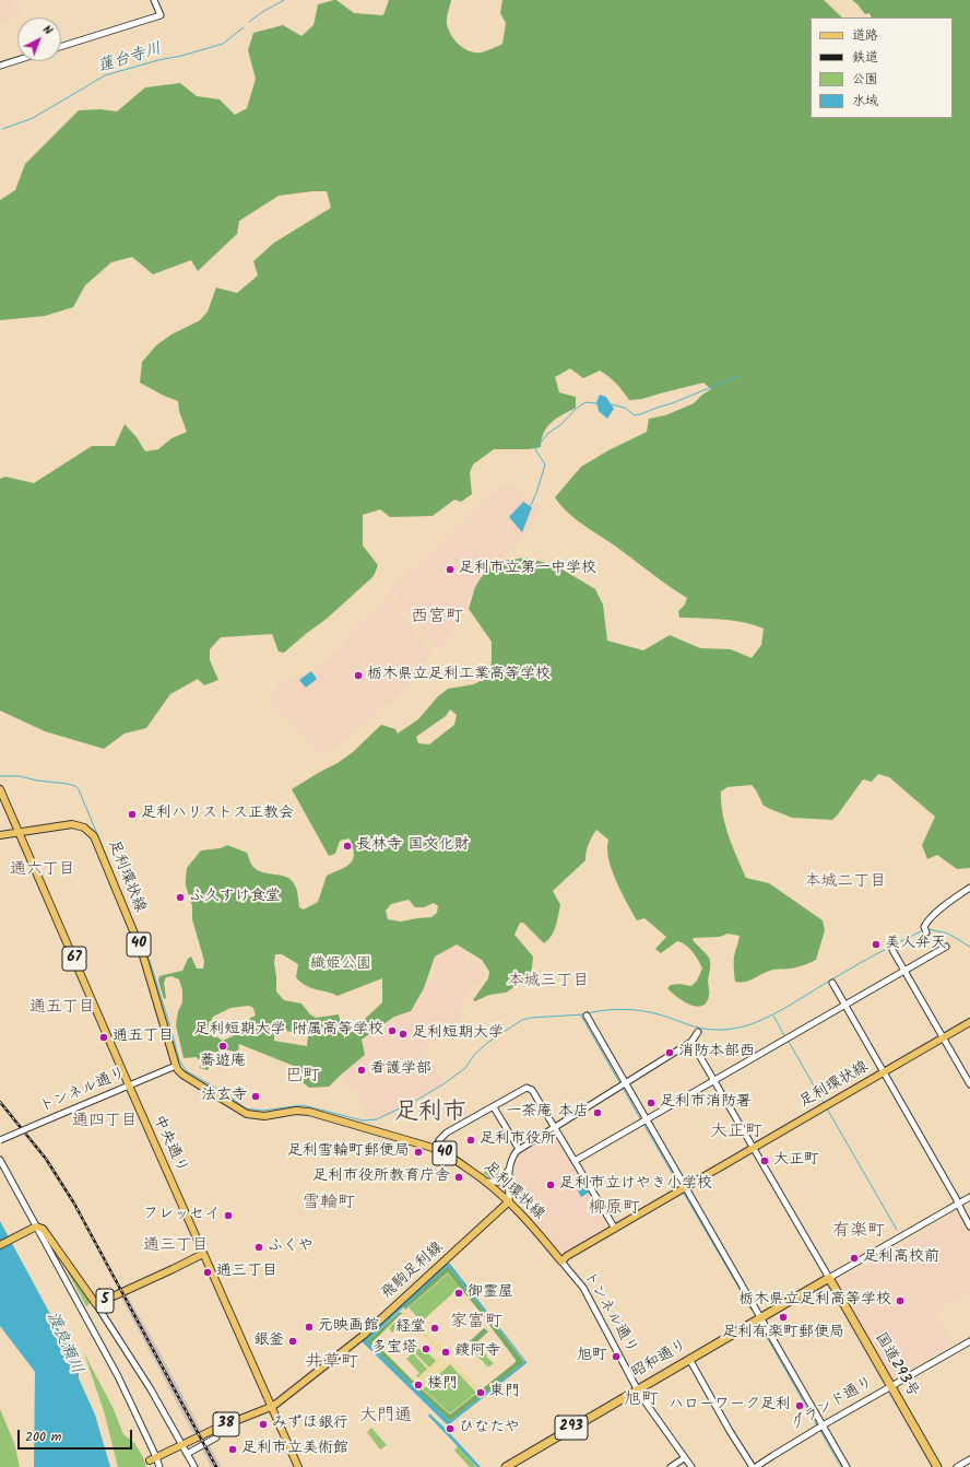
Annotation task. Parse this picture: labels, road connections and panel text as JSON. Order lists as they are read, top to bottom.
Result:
{
  "streets": {
    "highway": ["昭和通り", "国道293号", "293"],
    "main road": [
      "足利環状線",
      "40",
      "67",
      "中央通り",
      "飛駒足利線",
      "5",
      "38"
    ],
    "street": ["トンネル通り", "グランド通り"]
  },
  "crossings": [
    ["足利環状線", "67"],
    ["足利環状線", "トンネル通り"],
    ["足利環状線", "中央通り"],
    ["足利環状線", "飛駒足利線"],
    ["67", "中央通り"],
    ["トンネル通り", "中央通り"],
    ["トンネル通り", "昭和通り"],
    ["中央通り", "飛駒足利線"],
    ["中央通り", "5"],
    ["中央通り", "38"],
    ["飛駒足利線", "38"],
    ["昭和通り", "国道293号"],
    ["国道293号", "グランド通り"]
  ],
  "districts": [
    "西宮町",
    "通六丁目",
    "本城二丁目",
    "本城三丁目",
    "通五丁目",
    "巴町",
    "足利市",
    "通四丁目",
    "大正町",
    "雪輪町",
    "柳原町",
    "有楽町",
    "通三丁目",
    "家富町",
    "井草町",
    "旭町",
    "大門通"
  ],
  "water": ["蓮台寺川", "渡良瀬川"],
  "parks": ["織姫公園"],
  "places": [
    "足利市立第一中学校",
    "栃木県立足利工業高等学校",
    "足利ハリストス正教会",
    "長林寺 国文化財",
    "ふ久すけ食堂",
    "美人弁天",
    "足利短期大学 附属高等学校",
    "足利短期大学",
    "通五丁目",
    "蕎遊庵",
    "消防本部西",
    "看護学部",
    "法玄寺",
    "足利市消防署",
    "一茶庵 本店",
    "足利市役所",
    "足利雪輪町郵便局",
    "大正町",
    "足利市役所教育庁舎",
    "足利市立けやき小学校",
    "フレッセイ",
    "ふくや",
    "足利高校前",
    "通三丁目",
    "御霊屋",
    "栃木県立足利高等学校",
    "足利有楽町郵便局",
    "元映画館",
    "経堂",
    "銀釜",
    "多宝塔",
    "鑁阿寺",
    "旭町",
    "楼門",
    "東門",
    "ハローワーク足利",
    "みずほ銀行",
    "ひなたや",
    "足利市立美術館"
  ],
  "legend": [
    "道路",
    "鉄道",
    "公園",
    "水域"
  ],
  "scale_bar": "200 m",
  "north": "top right"
}
